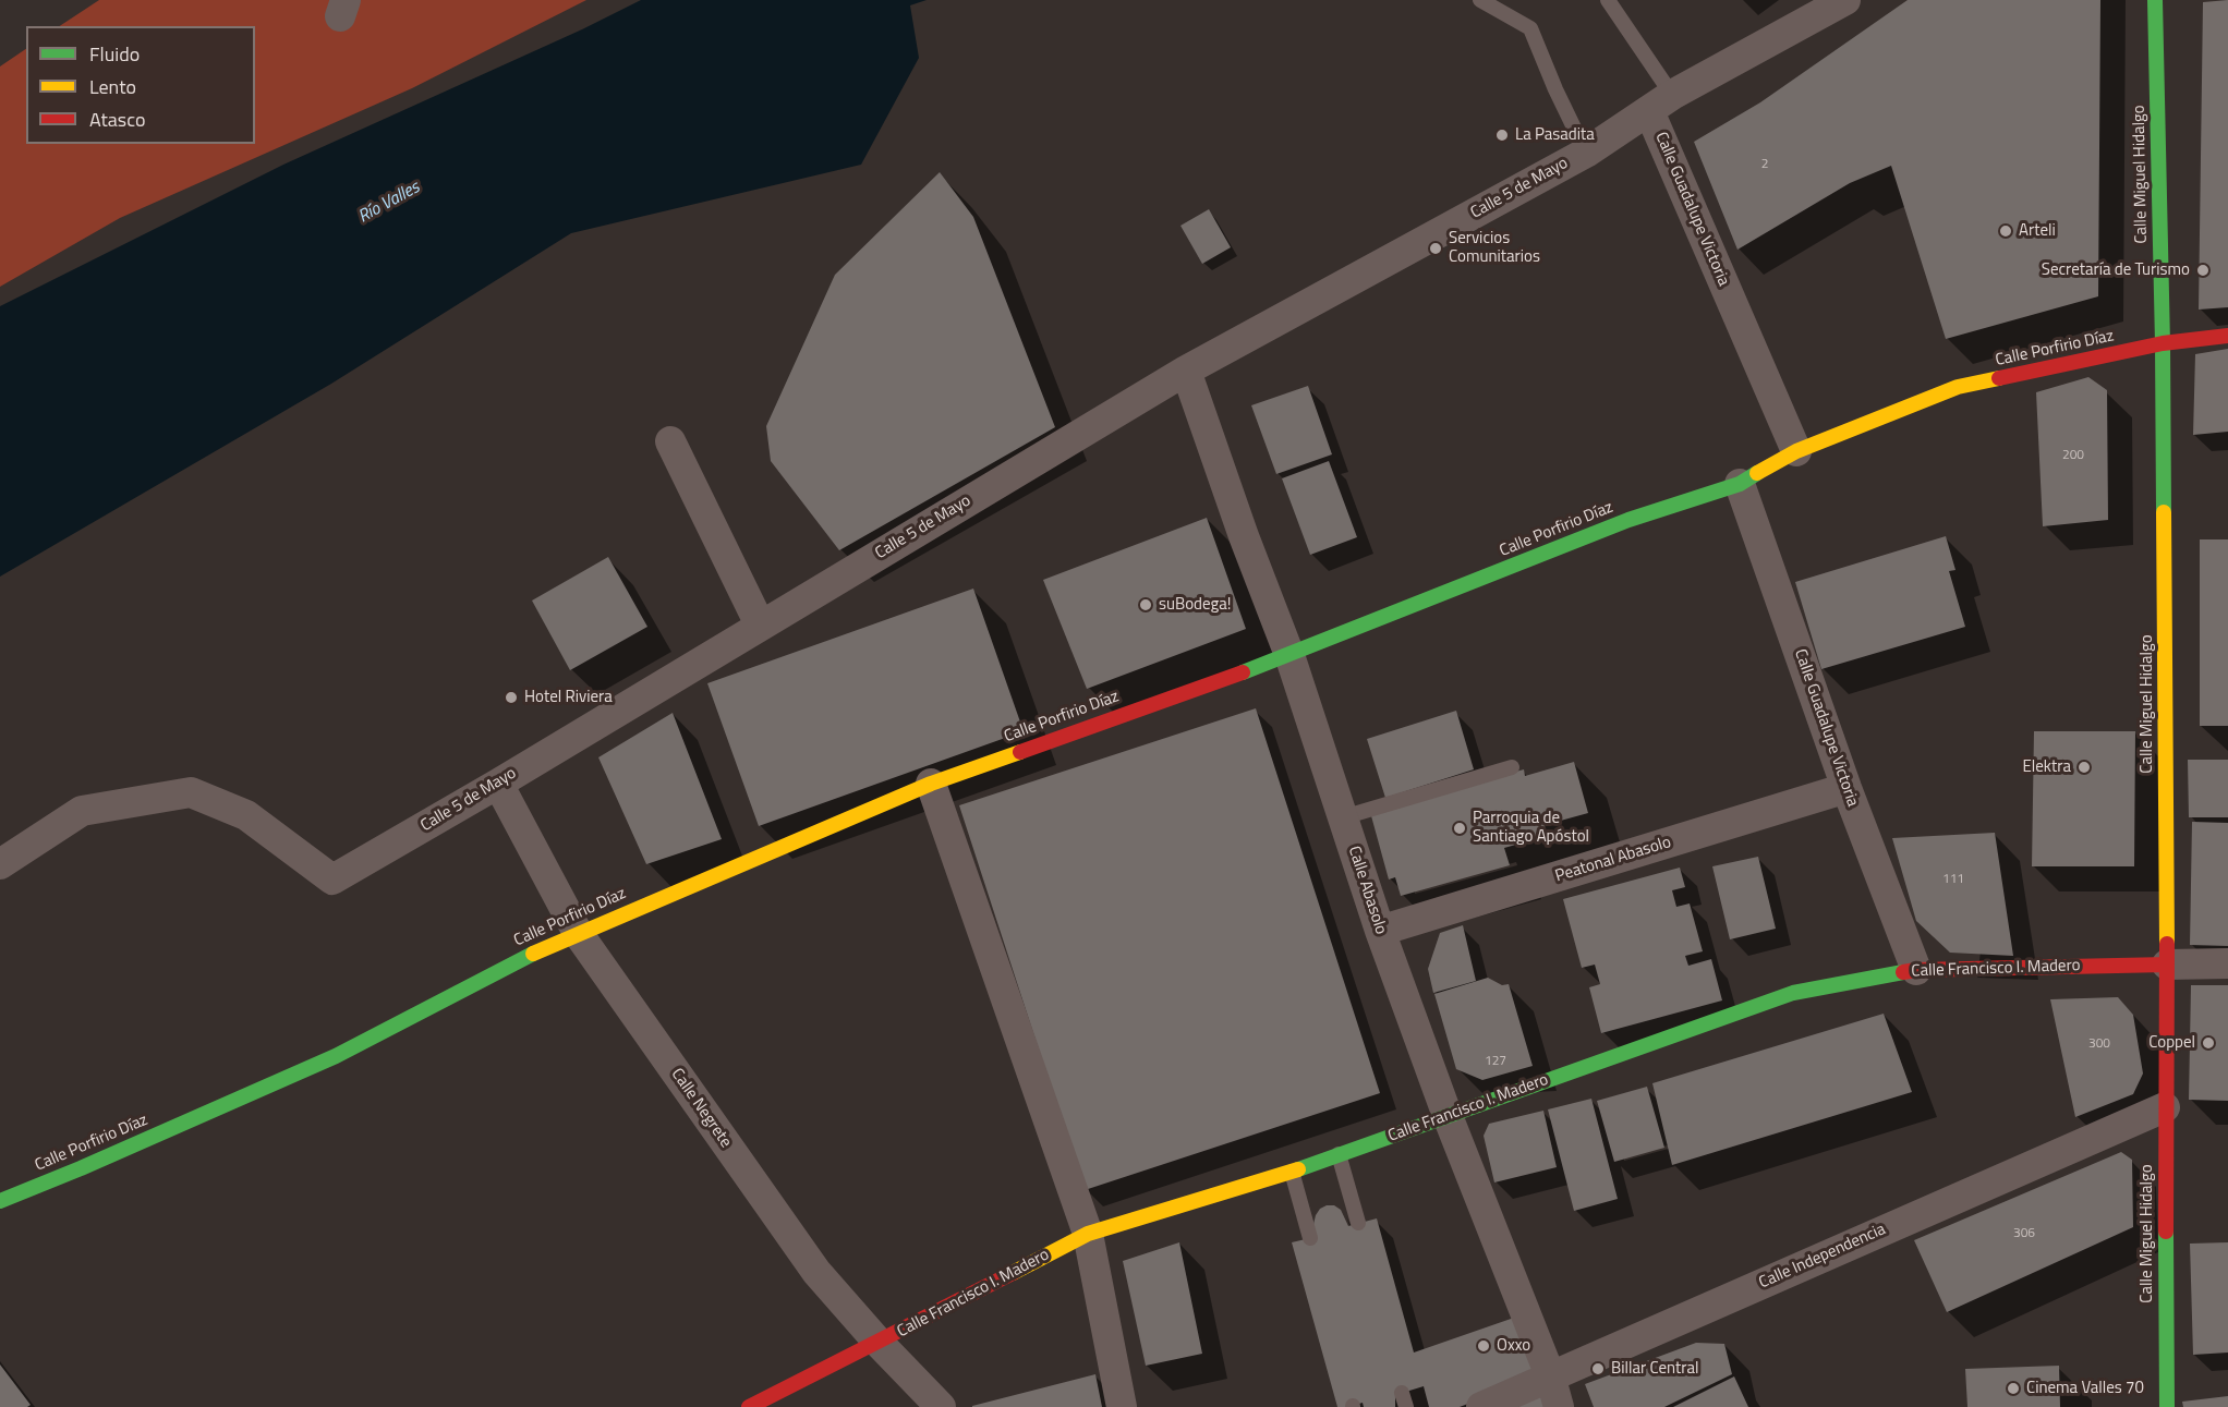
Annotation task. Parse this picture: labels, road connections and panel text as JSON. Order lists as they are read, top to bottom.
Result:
{
  "streets": {
    "street": [
      "Calle Miguel Hidalgo",
      "Calle 5 de Mayo",
      "Calle Guadalupe Victoria",
      "Calle Porfirio Díaz",
      "Peatonal Abasolo",
      "Calle Abasolo",
      "Calle Francisco I. Madero",
      "Calle Negrete",
      "Calle Independencia"
    ]
  },
  "crossings": [
    ["Calle Miguel Hidalgo", "Calle Porfirio Díaz"],
    ["Calle Miguel Hidalgo", "Calle Francisco I. Madero"],
    ["Calle Miguel Hidalgo", "Calle Independencia"],
    ["Calle 5 de Mayo", "Calle Guadalupe Victoria"],
    ["Calle 5 de Mayo", "Calle Abasolo"],
    ["Calle 5 de Mayo", "Calle Negrete"],
    ["Calle Guadalupe Victoria", "Calle Porfirio Díaz"],
    ["Calle Guadalupe Victoria", "Peatonal Abasolo"],
    ["Calle Guadalupe Victoria", "Calle Francisco I. Madero"],
    ["Calle Porfirio Díaz", "Calle Abasolo"],
    ["Calle Porfirio Díaz", "Calle Negrete"],
    ["Peatonal Abasolo", "Calle Abasolo"],
    ["Calle Abasolo", "Calle Francisco I. Madero"],
    ["Calle Abasolo", "Calle Independencia"],
    ["Calle Francisco I. Madero", "Calle Negrete"]
  ],
  "water": ["Río Valles"],
  "places": [
    "La Pasadita",
    "Arteli",
    "Servicios Comunitarios",
    "Secretaría de Turismo",
    "suBodega!",
    "Hotel Riviera",
    "Elektra",
    "Parroquia de Santiago Apóstol",
    "Coppel",
    "Oxxo",
    "Billar Central",
    "Cinema Valles 70"
  ],
  "house_numbers": [
    "2",
    "200",
    "111",
    "300",
    "127",
    "306"
  ],
  "legend": ["Fluido", "Lento", "Atasco"]
}
